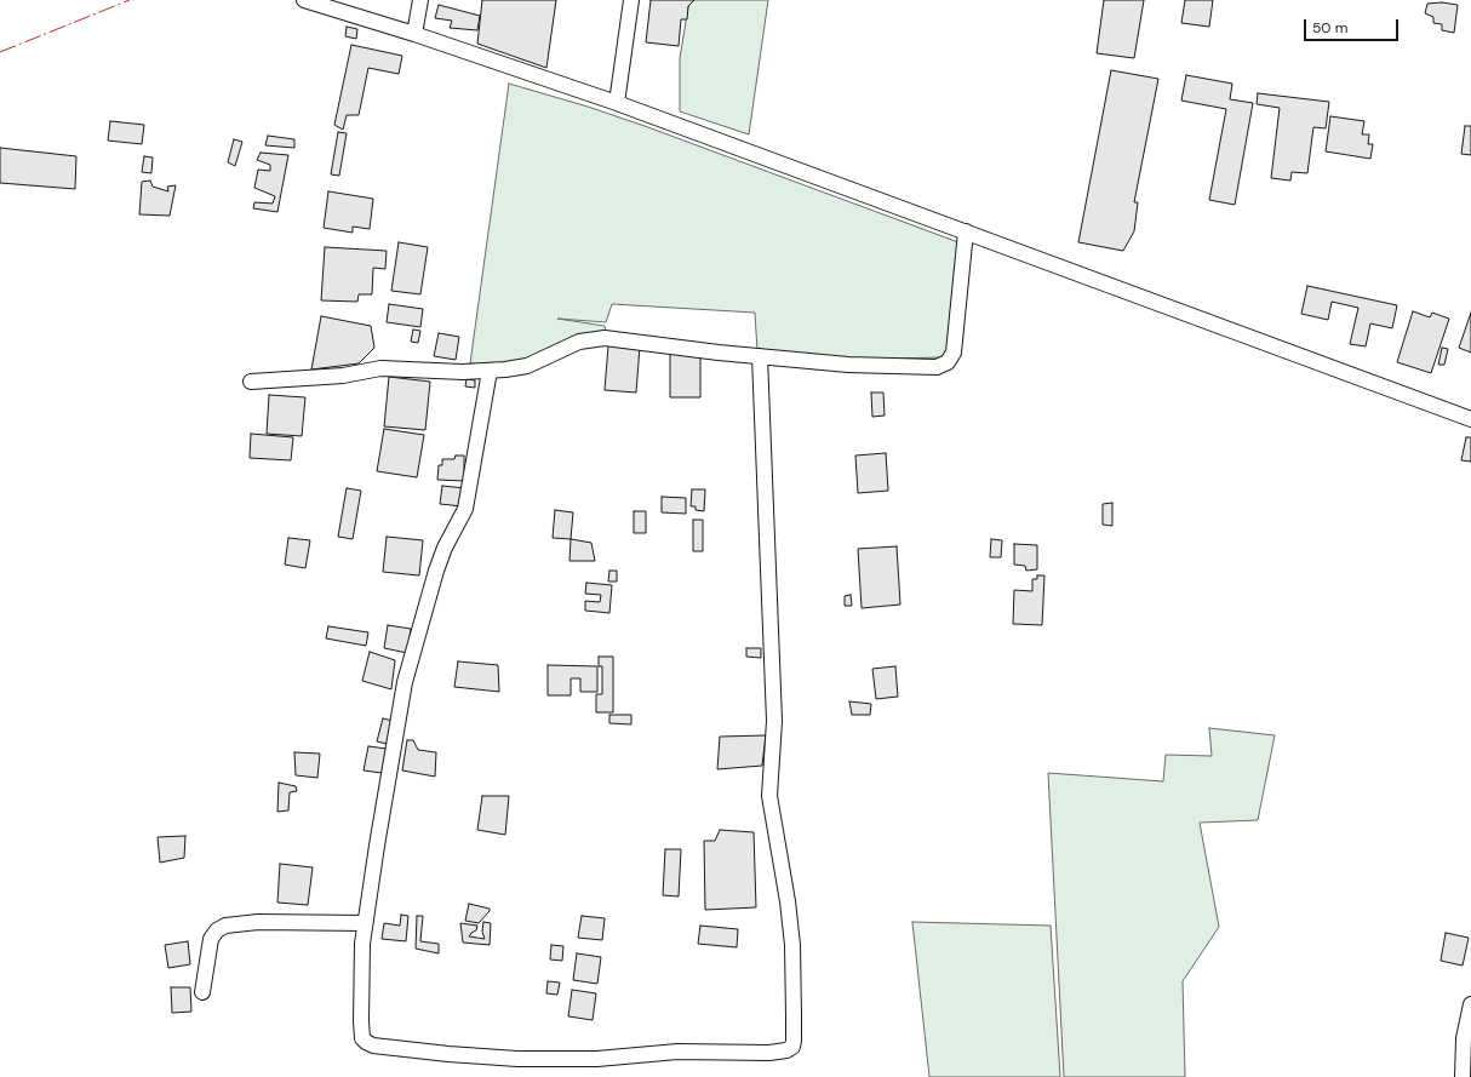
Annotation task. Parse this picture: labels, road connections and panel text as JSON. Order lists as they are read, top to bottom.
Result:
{
  "scale_bar": "50 m"
}
